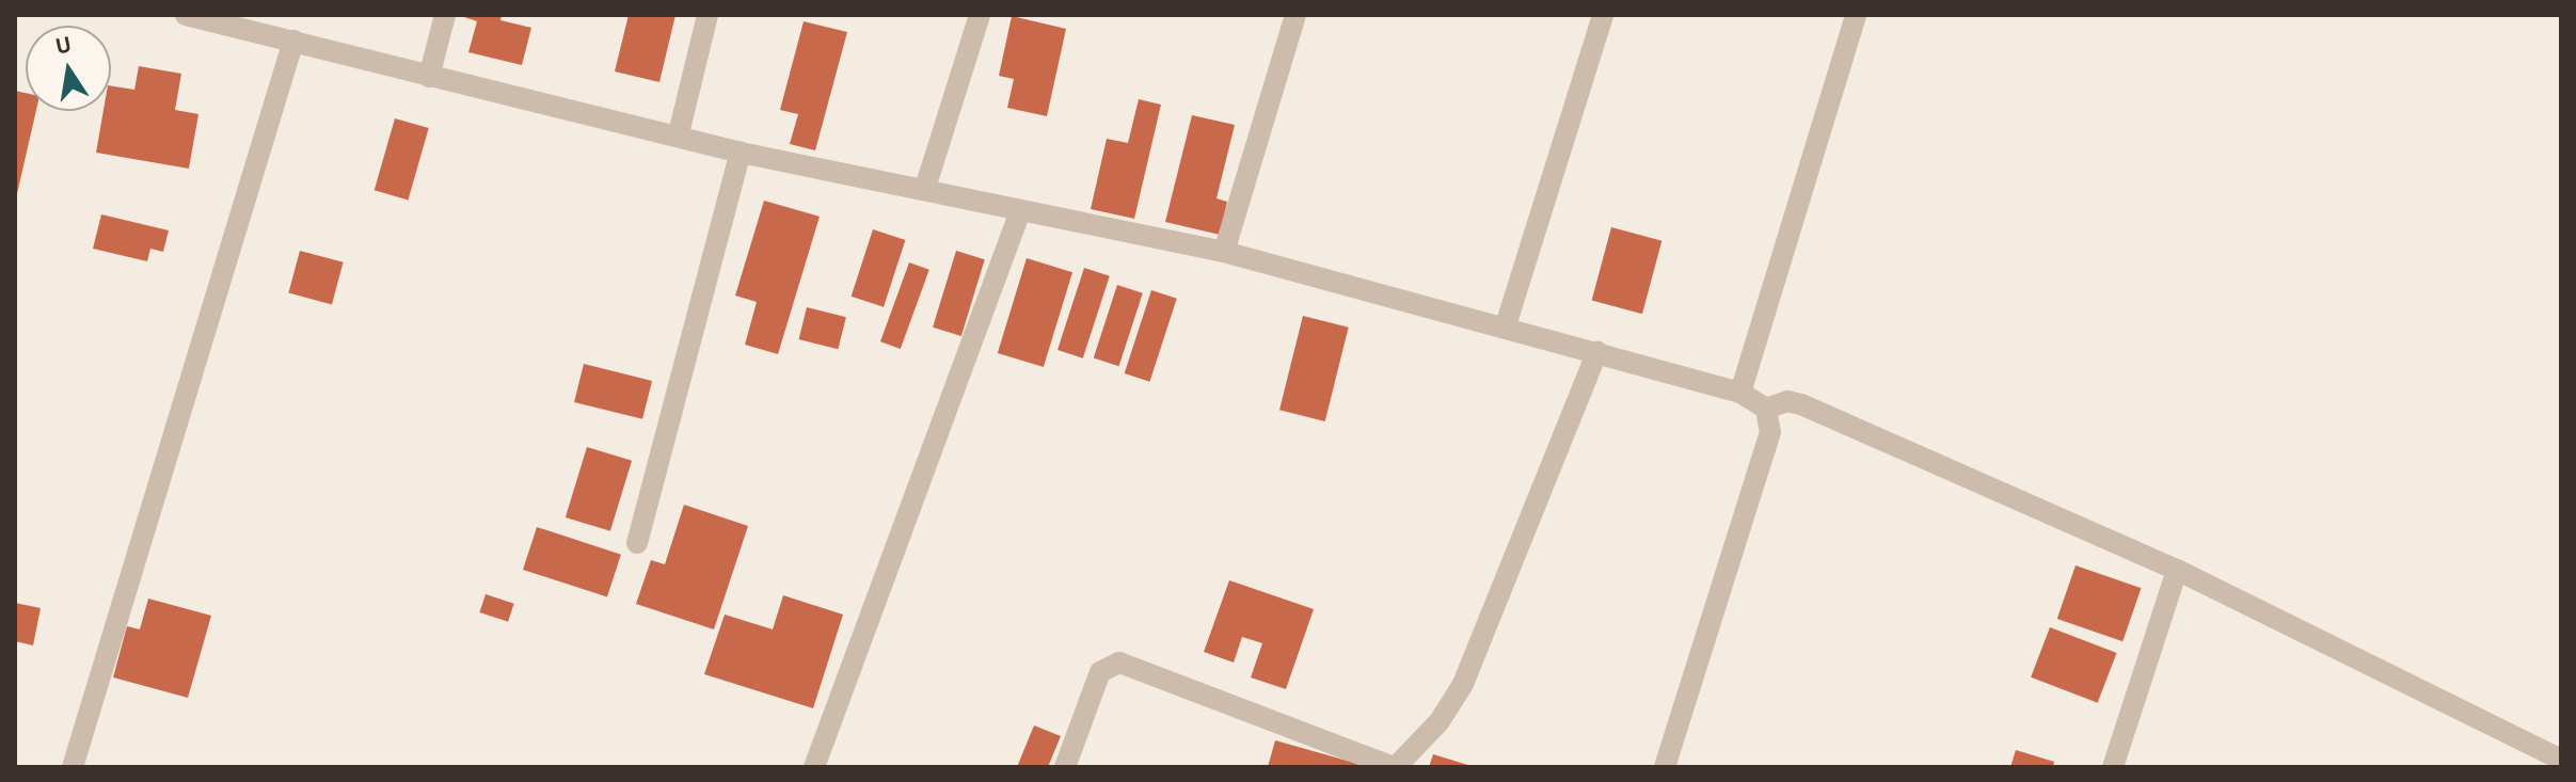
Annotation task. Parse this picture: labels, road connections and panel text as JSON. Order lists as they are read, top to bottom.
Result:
{
  "north": "top"
}
